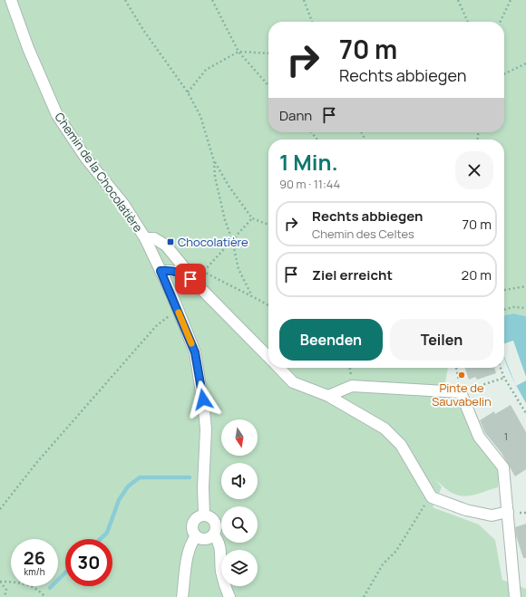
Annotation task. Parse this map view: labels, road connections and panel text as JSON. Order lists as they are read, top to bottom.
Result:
{
  "streets": {
    "street": ["Chemin de la Chocolatière"]
  },
  "places": {
    "transit": ["Chocolatière"],
    "other": ["Pinte de Sauvabelin"]
  },
  "house_numbers": ["1"],
  "north": "bottom",
  "page": {
    "turn": ["70 m", "Rechts abbiegen"],
    "then": "Dann",
    "heading": ["1 Min.", "90 m · 11:44"],
    "list": [
      {
        "name": "Rechts abbiegen",
        "note": "Chemin des Celtes",
        "value": "70 m"
      },
      {
        "name": "Ziel erreicht",
        "value": "20 m"
      }
    ],
    "buttons": ["Beenden", "Teilen"],
    "speed": "26 km/h",
    "limit": "30"
  }
}
